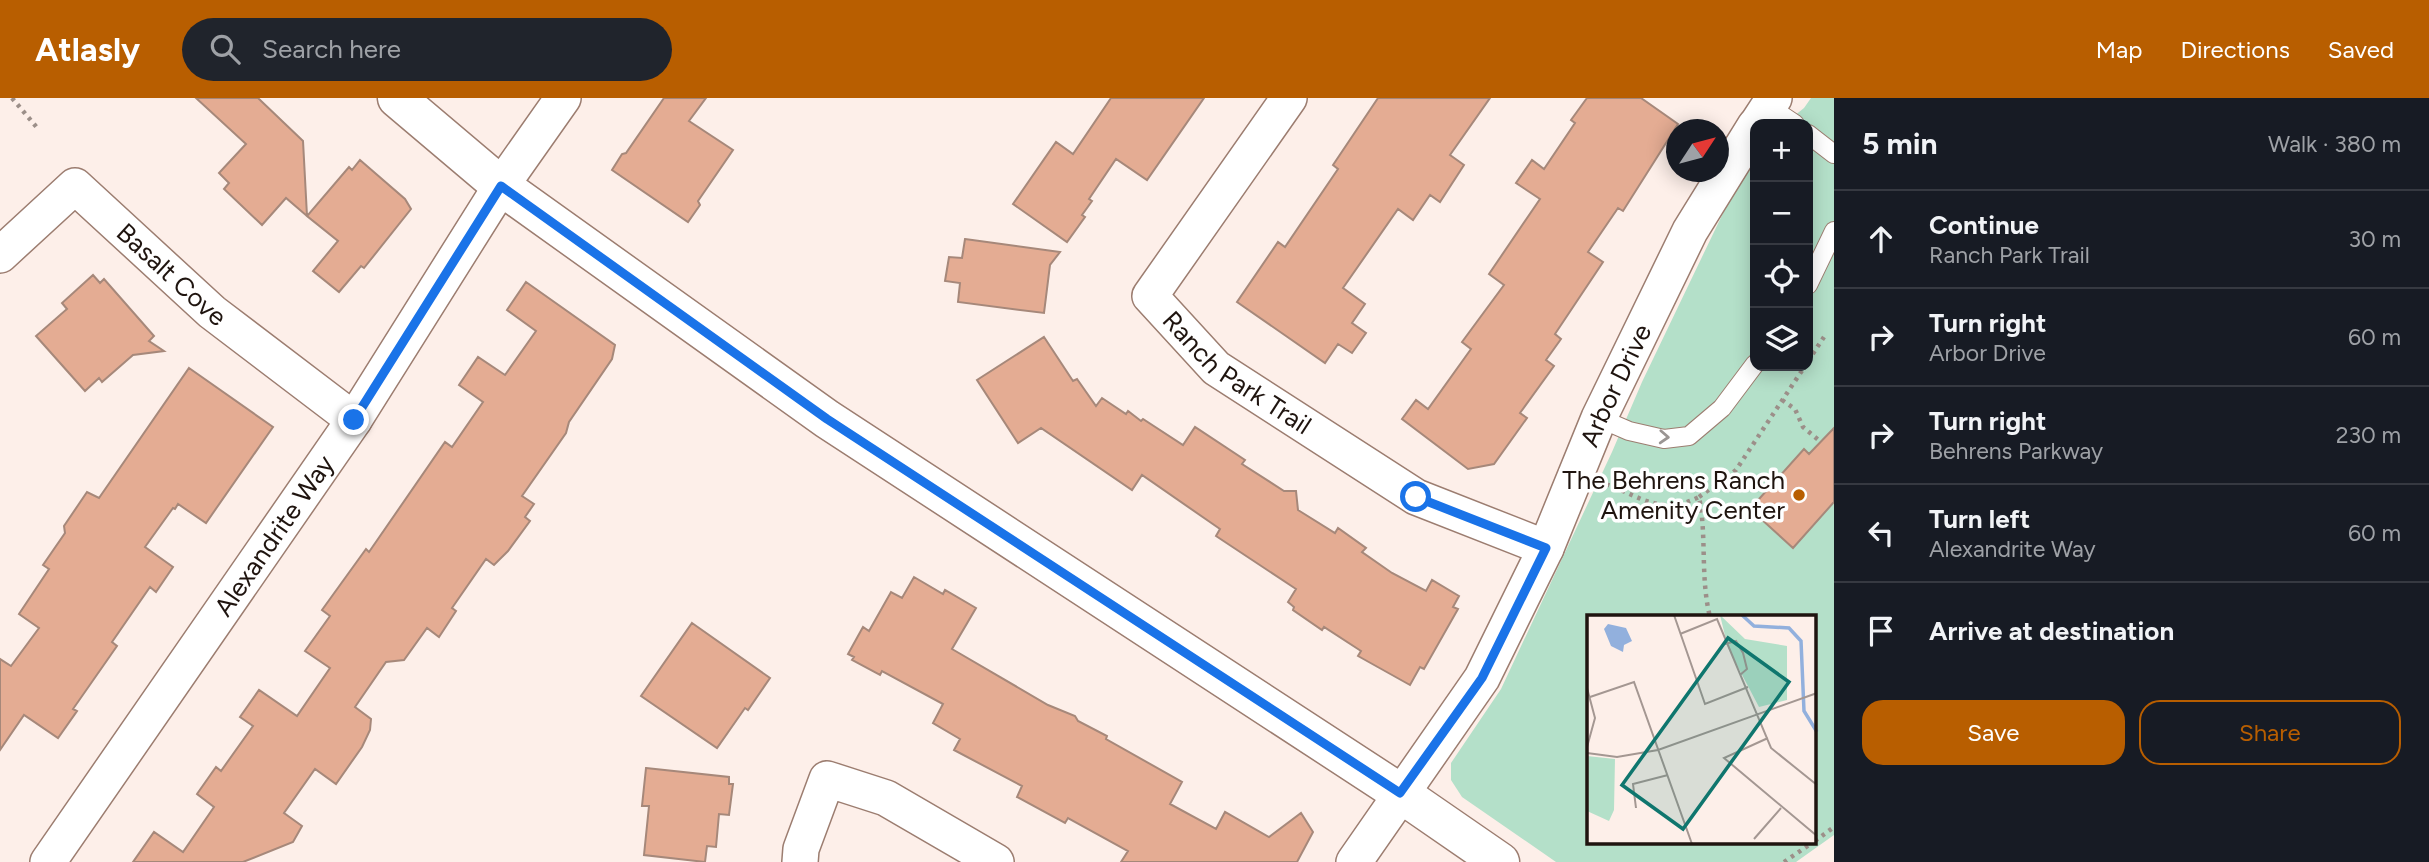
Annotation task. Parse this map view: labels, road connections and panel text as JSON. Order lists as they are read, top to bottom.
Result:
{
  "streets": {
    "street": [
      "Basalt Cove",
      "Ranch Park Trail",
      "Arbor Drive",
      "Alexandrite Way"
    ]
  },
  "crossings": [
    ["Basalt Cove", "Alexandrite Way"],
    ["Ranch Park Trail", "Arbor Drive"]
  ],
  "places": ["The Behrens Ranch Amenity Center"],
  "north": "top right",
  "page": {
    "header": "Atlasly",
    "search": "Search here",
    "nav": ["Map", "Directions", "Saved"],
    "heading": ["5 min", "Walk · 380 m"],
    "map_buttons": ["+", "−"],
    "list": [
      ["Continue", "Ranch Park Trail", "30 m"],
      ["Turn right", "Arbor Drive", "60 m"],
      ["Turn right", "Behrens Parkway", "230 m"],
      ["Turn left", "Alexandrite Way", "60 m"],
      "Arrive at destination"
    ],
    "buttons": ["Save", "Share"]
  }
}
